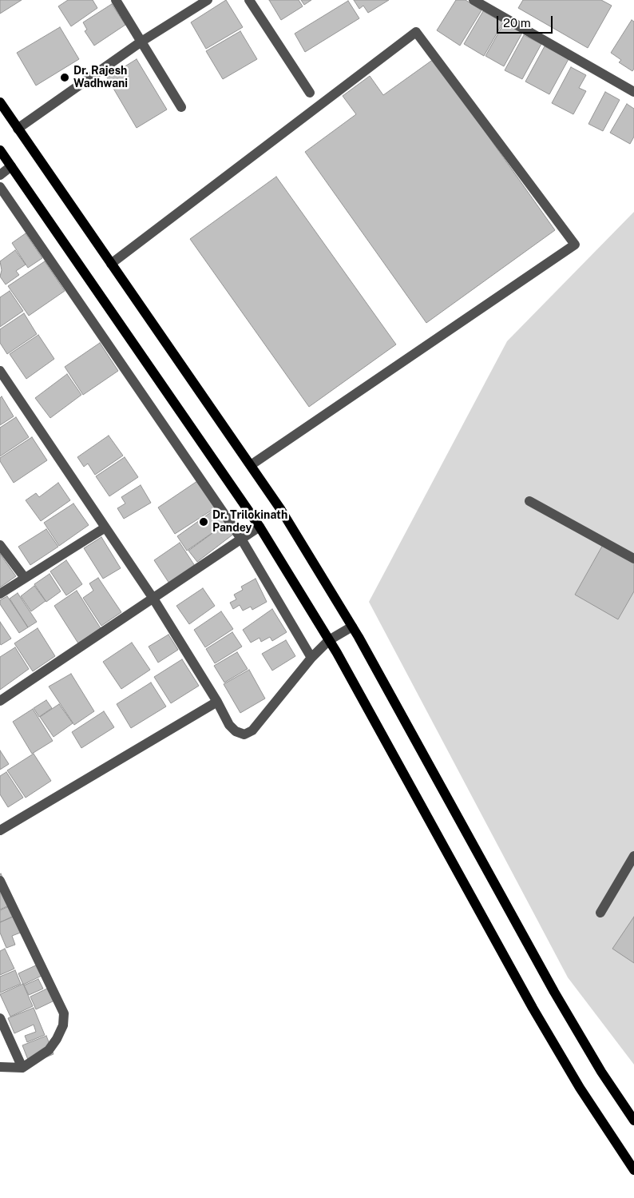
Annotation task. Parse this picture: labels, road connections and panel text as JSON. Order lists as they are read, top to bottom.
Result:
{
  "places": ["Dr. Rajesh Wadhwani", "Dr. Trilokinath Pandey"],
  "scale_bar": "20 m"
}
